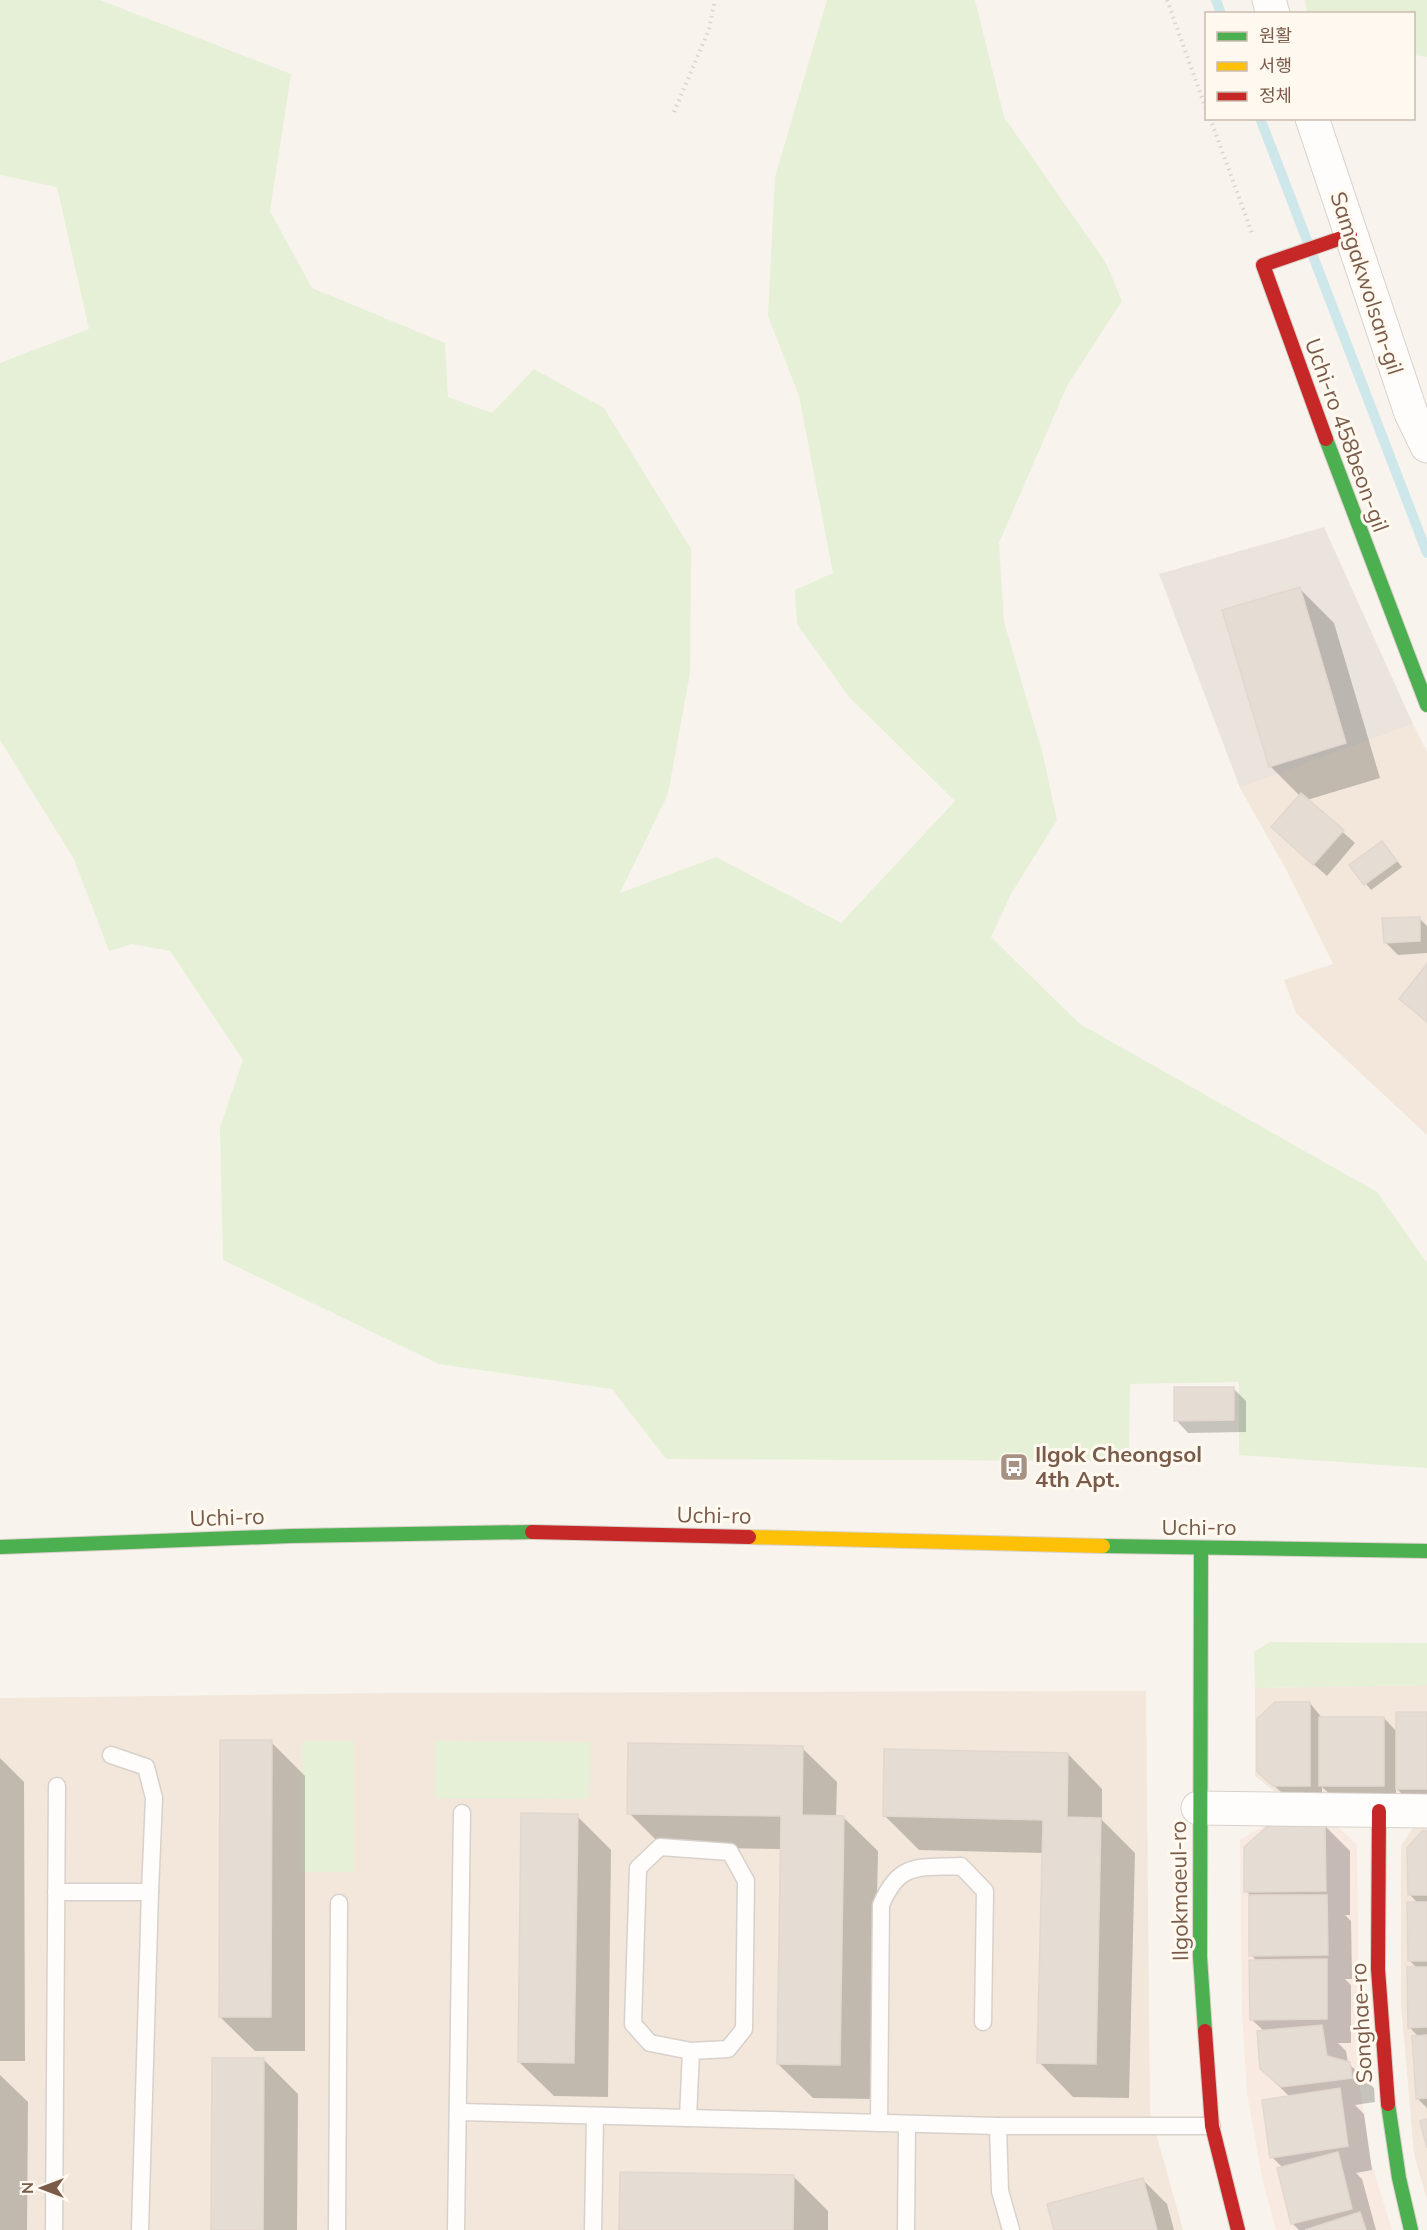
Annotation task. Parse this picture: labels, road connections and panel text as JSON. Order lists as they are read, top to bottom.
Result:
{
  "streets": {
    "street": [
      "Samgakwolsan-gil",
      "Uchi-ro 458beon-gil",
      "Uchi-ro",
      "Ilgokmaeul-ro",
      "Songhae-ro"
    ]
  },
  "crossings": [
    ["Uchi-ro", "Ilgokmaeul-ro"]
  ],
  "places": {
    "bus stop": ["Ilgok Cheongsol 4th Apt."]
  },
  "legend": ["원활", "서행", "정체"],
  "north": "left"
}
